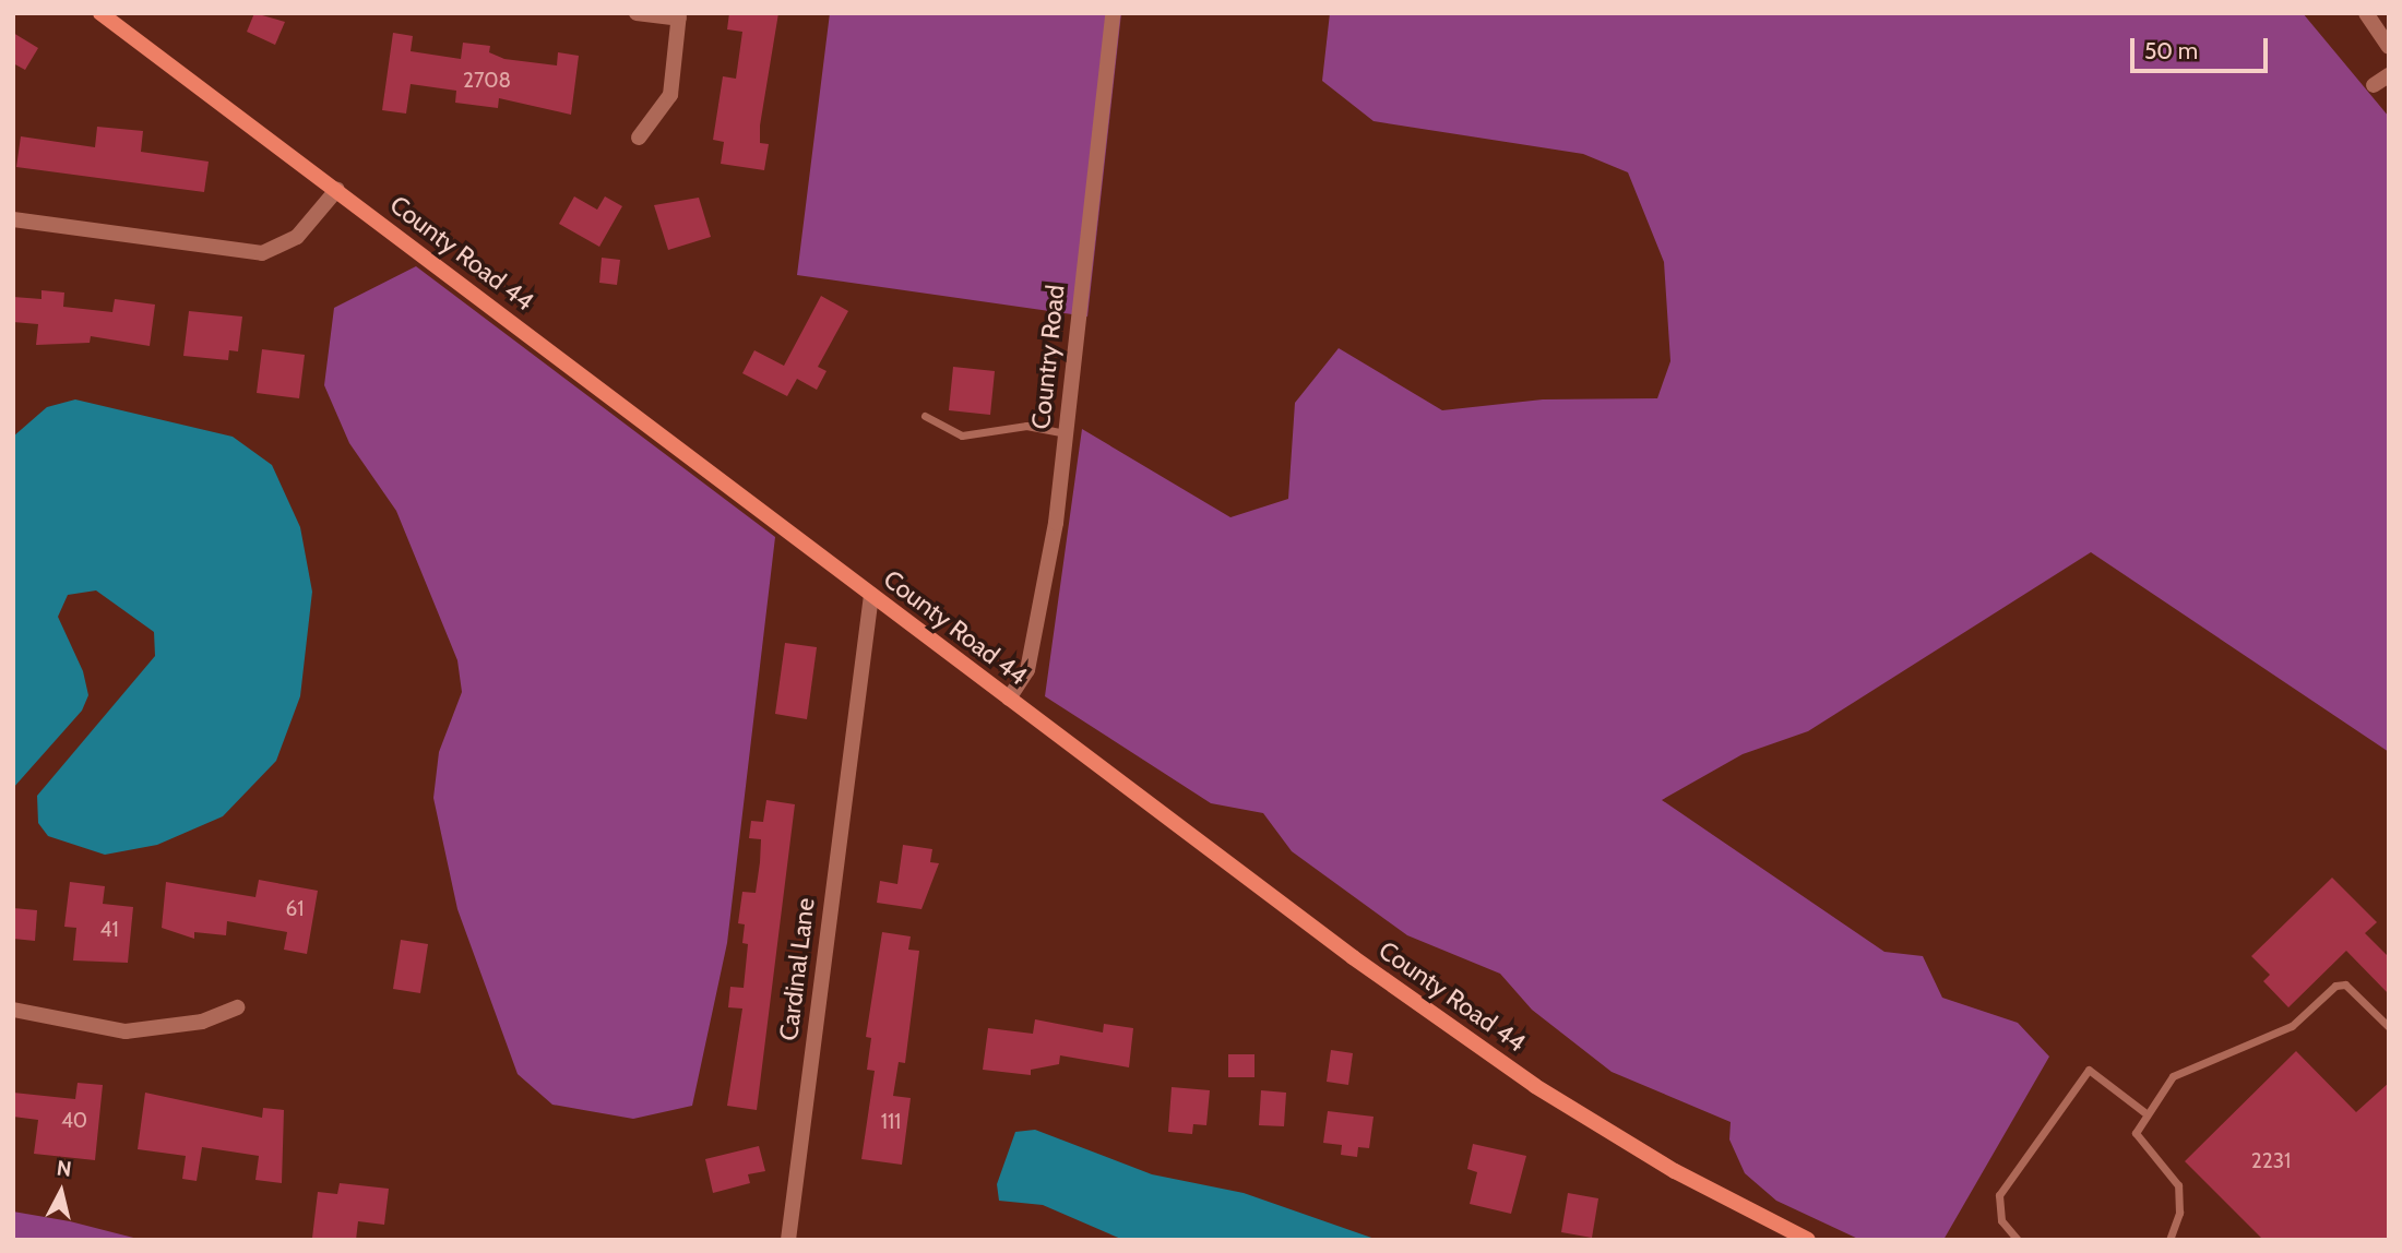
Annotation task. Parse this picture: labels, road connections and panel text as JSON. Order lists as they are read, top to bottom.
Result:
{
  "streets": {
    "main road": ["County Road 44"],
    "street": ["Country Road", "Cardinal Lane"]
  },
  "crossings": [
    ["County Road 44", "Country Road"],
    ["County Road 44", "Cardinal Lane"]
  ],
  "house_numbers": [
    "2708",
    "61",
    "41",
    "40",
    "111",
    "2231"
  ],
  "scale_bar": "50 m",
  "north": "top"
}
